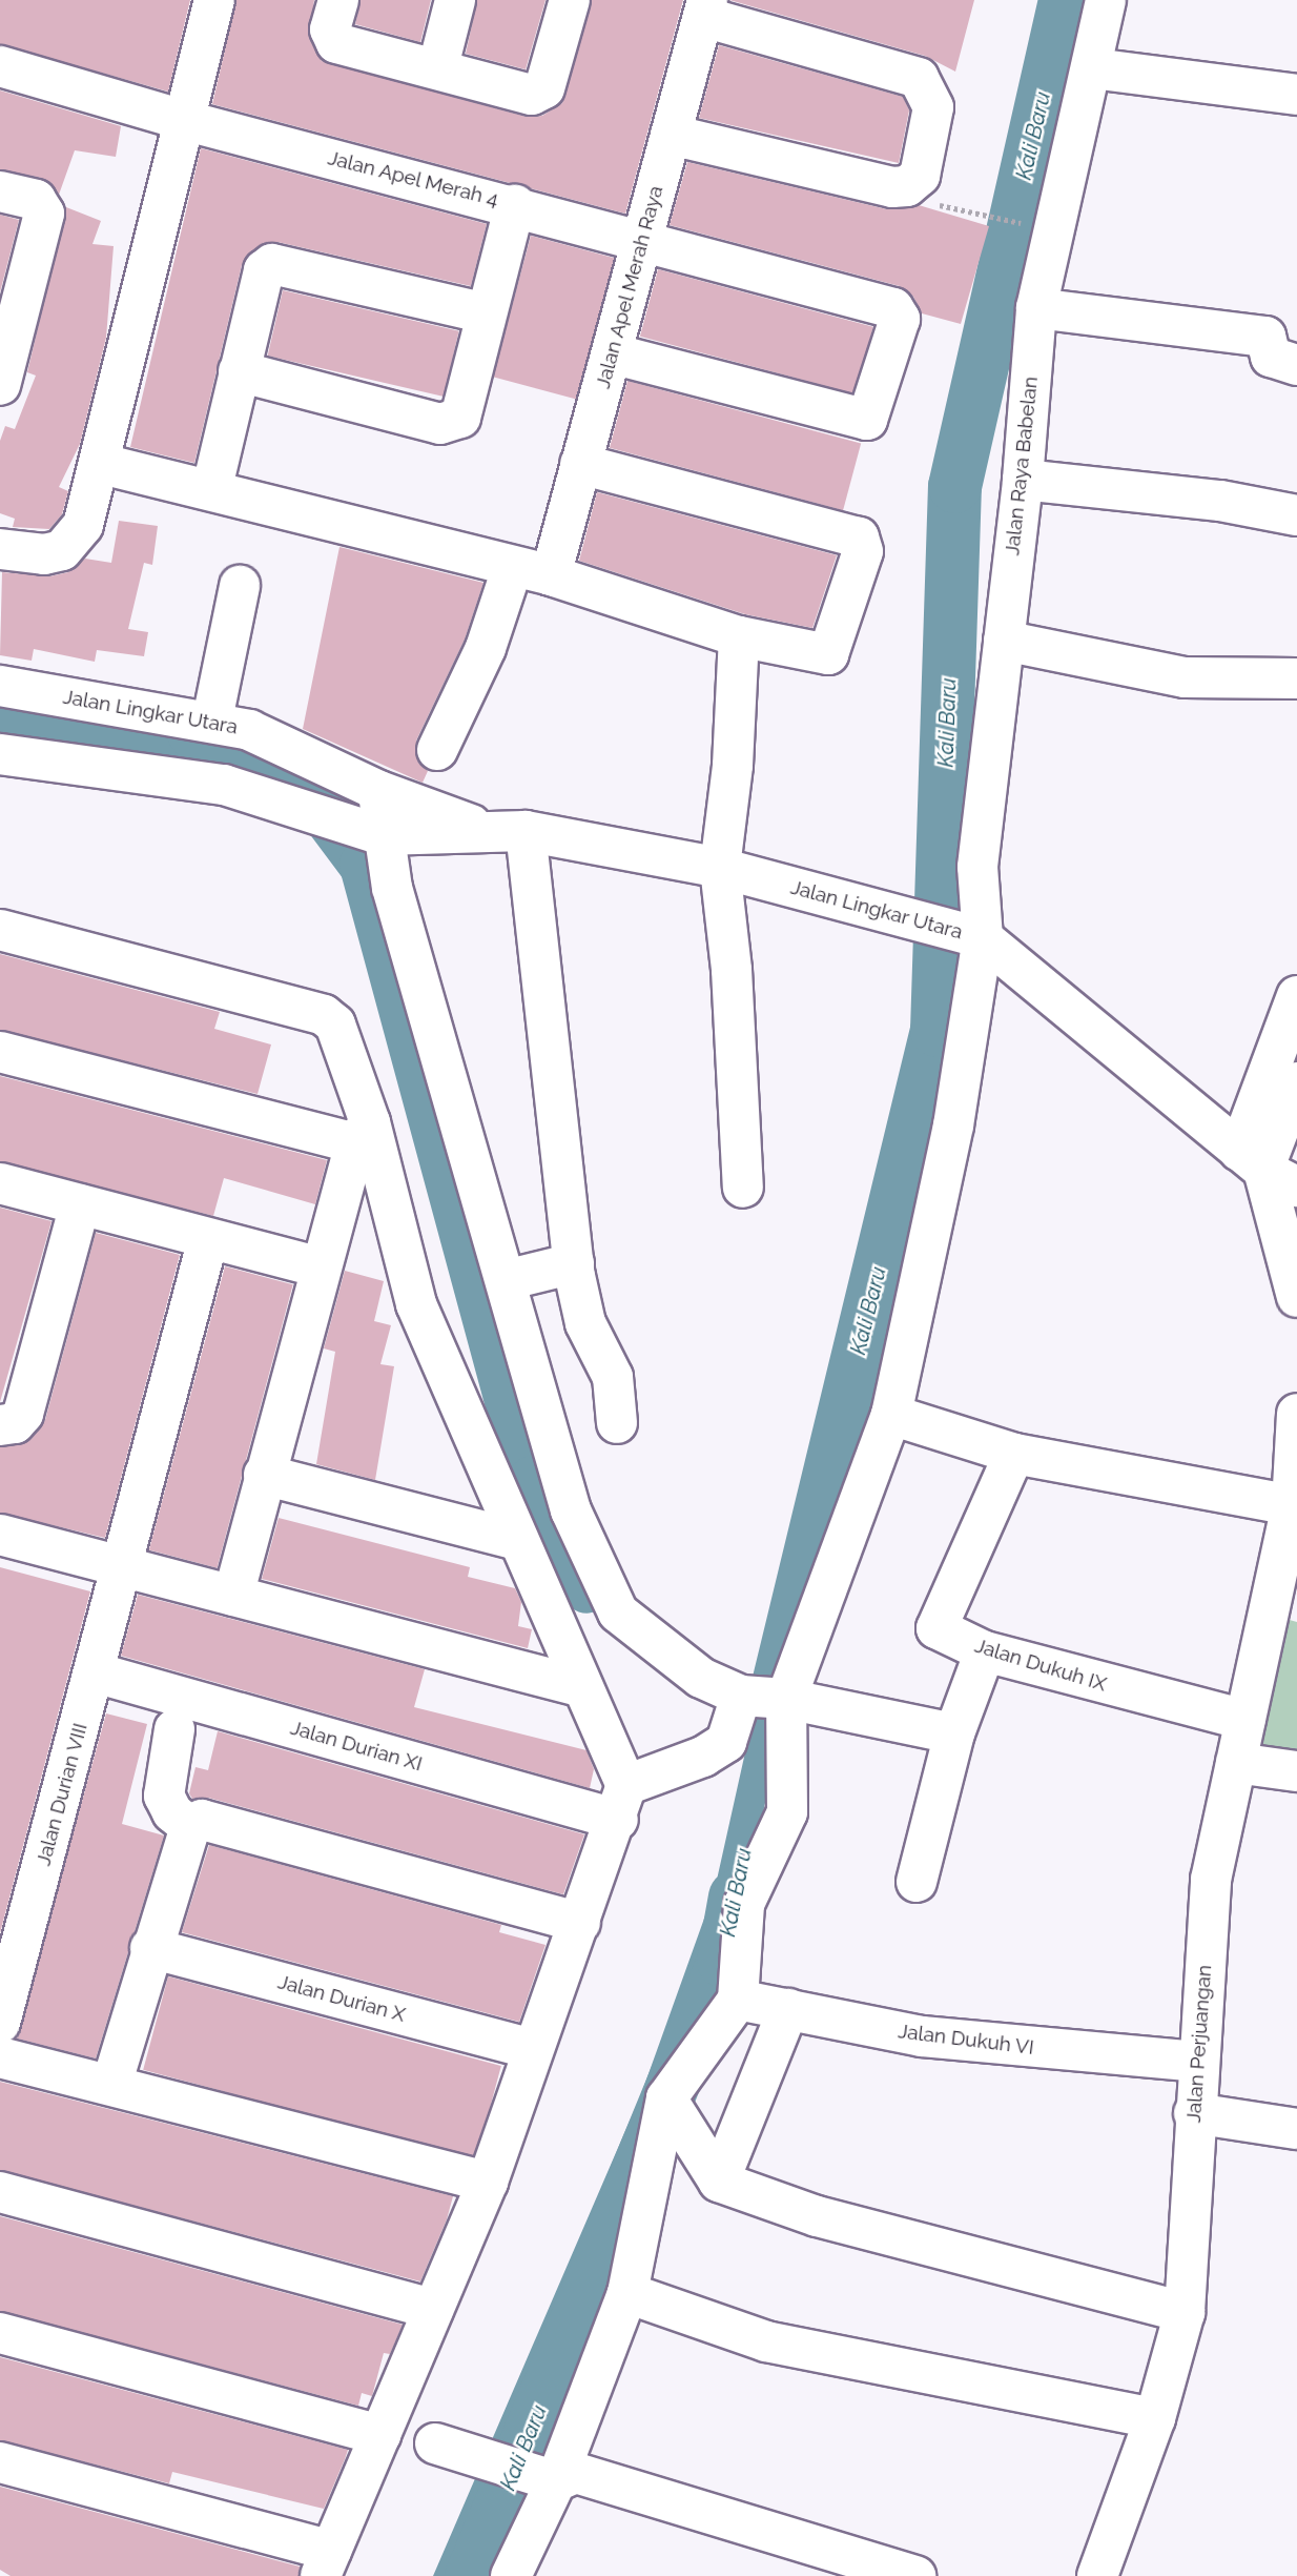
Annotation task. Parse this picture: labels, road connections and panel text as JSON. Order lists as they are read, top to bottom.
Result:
{
  "streets": {
    "street": [
      "Jalan Apel Merah 4",
      "Jalan Apel Merah Raya",
      "Jalan Raya Babelan",
      "Jalan Lingkar Utara",
      "Jalan Dukuh IX",
      "Jalan Durian XI",
      "Jalan Durian VIII",
      "Jalan Durian X",
      "Jalan Dukuh VI",
      "Jalan Perjuangan"
    ]
  },
  "crossings": [
    ["Jalan Apel Merah 4", "Jalan Apel Merah Raya"],
    ["Jalan Raya Babelan", "Jalan Lingkar Utara"],
    ["Jalan Dukuh IX", "Jalan Perjuangan"],
    ["Jalan Durian XI", "Jalan Durian VIII"],
    ["Jalan Dukuh VI", "Jalan Perjuangan"]
  ],
  "water": ["Kali Baru"]
}
